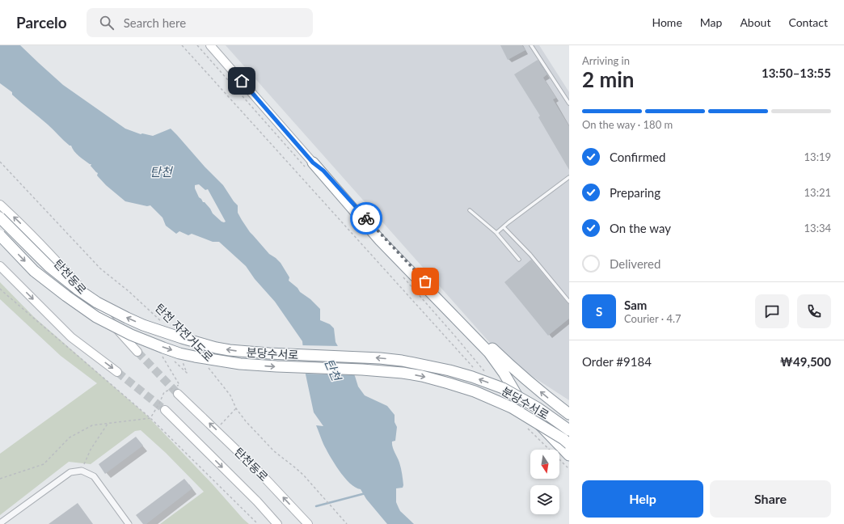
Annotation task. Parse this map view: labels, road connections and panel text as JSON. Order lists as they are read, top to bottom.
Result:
{
  "streets": {
    "highway": ["분당수서로"],
    "street": ["탄천동로"],
    "path": ["탄천 자전거도로"]
  },
  "water": ["탄천"],
  "north": "bottom",
  "page": {
    "header": "Parcelo",
    "search": "Search here",
    "nav": [
      "Home",
      "Map",
      "About",
      "Contact"
    ],
    "heading": ["2 min", "Arriving in", "13:50–13:55"],
    "panel": [
      "Sam",
      "Courier · 4.7",
      "Order #9184",
      "₩49,500"
    ],
    "bar": "On the way · 180 m",
    "list": [
      ["Confirmed", "13:19"],
      ["Preparing", "13:21"],
      ["On the way", "13:34"],
      "Delivered"
    ],
    "round": "S",
    "buttons": ["Help", "Share"]
  }
}
